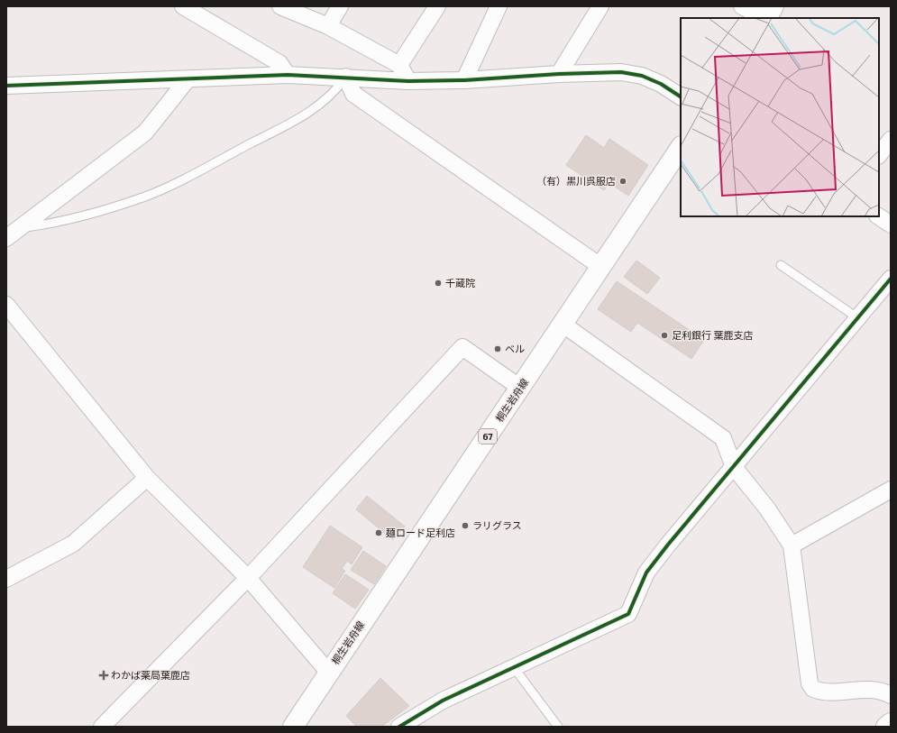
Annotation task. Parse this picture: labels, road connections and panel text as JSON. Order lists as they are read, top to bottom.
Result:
{
  "streets": {
    "main road": ["桐生岩舟線", "67"]
  },
  "places": {
    "other": [
      "（有）黒川呉服店",
      "千蔵院",
      "足利銀行 葉鹿支店",
      "ベル",
      "ラリグラス",
      "麺ロード足利店"
    ],
    "health": ["わかば薬局葉鹿店"]
  }
}
